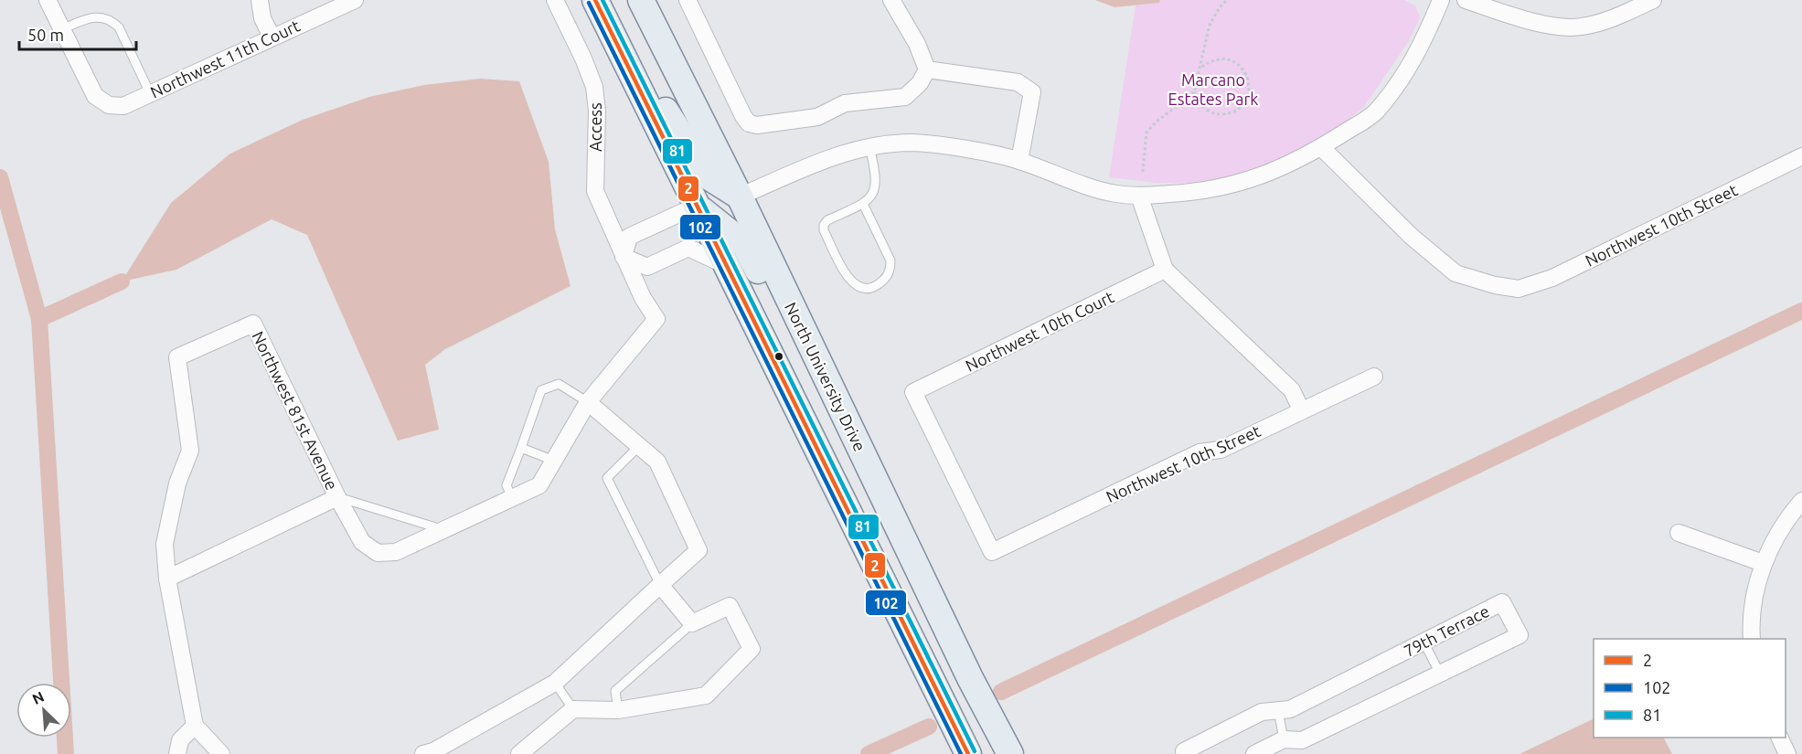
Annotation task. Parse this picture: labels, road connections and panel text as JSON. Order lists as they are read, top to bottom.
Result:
{
  "streets": {
    "main road": ["North University Drive"],
    "street": [
      "Northwest 11th Court",
      "Access",
      "Northwest 10th Street",
      "Northwest 10th Court",
      "Northwest 81st Avenue",
      "79th Terrace"
    ]
  },
  "crossings": [
    ["Northwest 10th Street", "Northwest 10th Court"]
  ],
  "parks": ["Marcano Estates Park"],
  "lines": ["transit line 2", "transit line 81", "transit line 102"],
  "legend": ["2", "102", "81"],
  "scale_bar": "50 m",
  "north": "top left"
}
